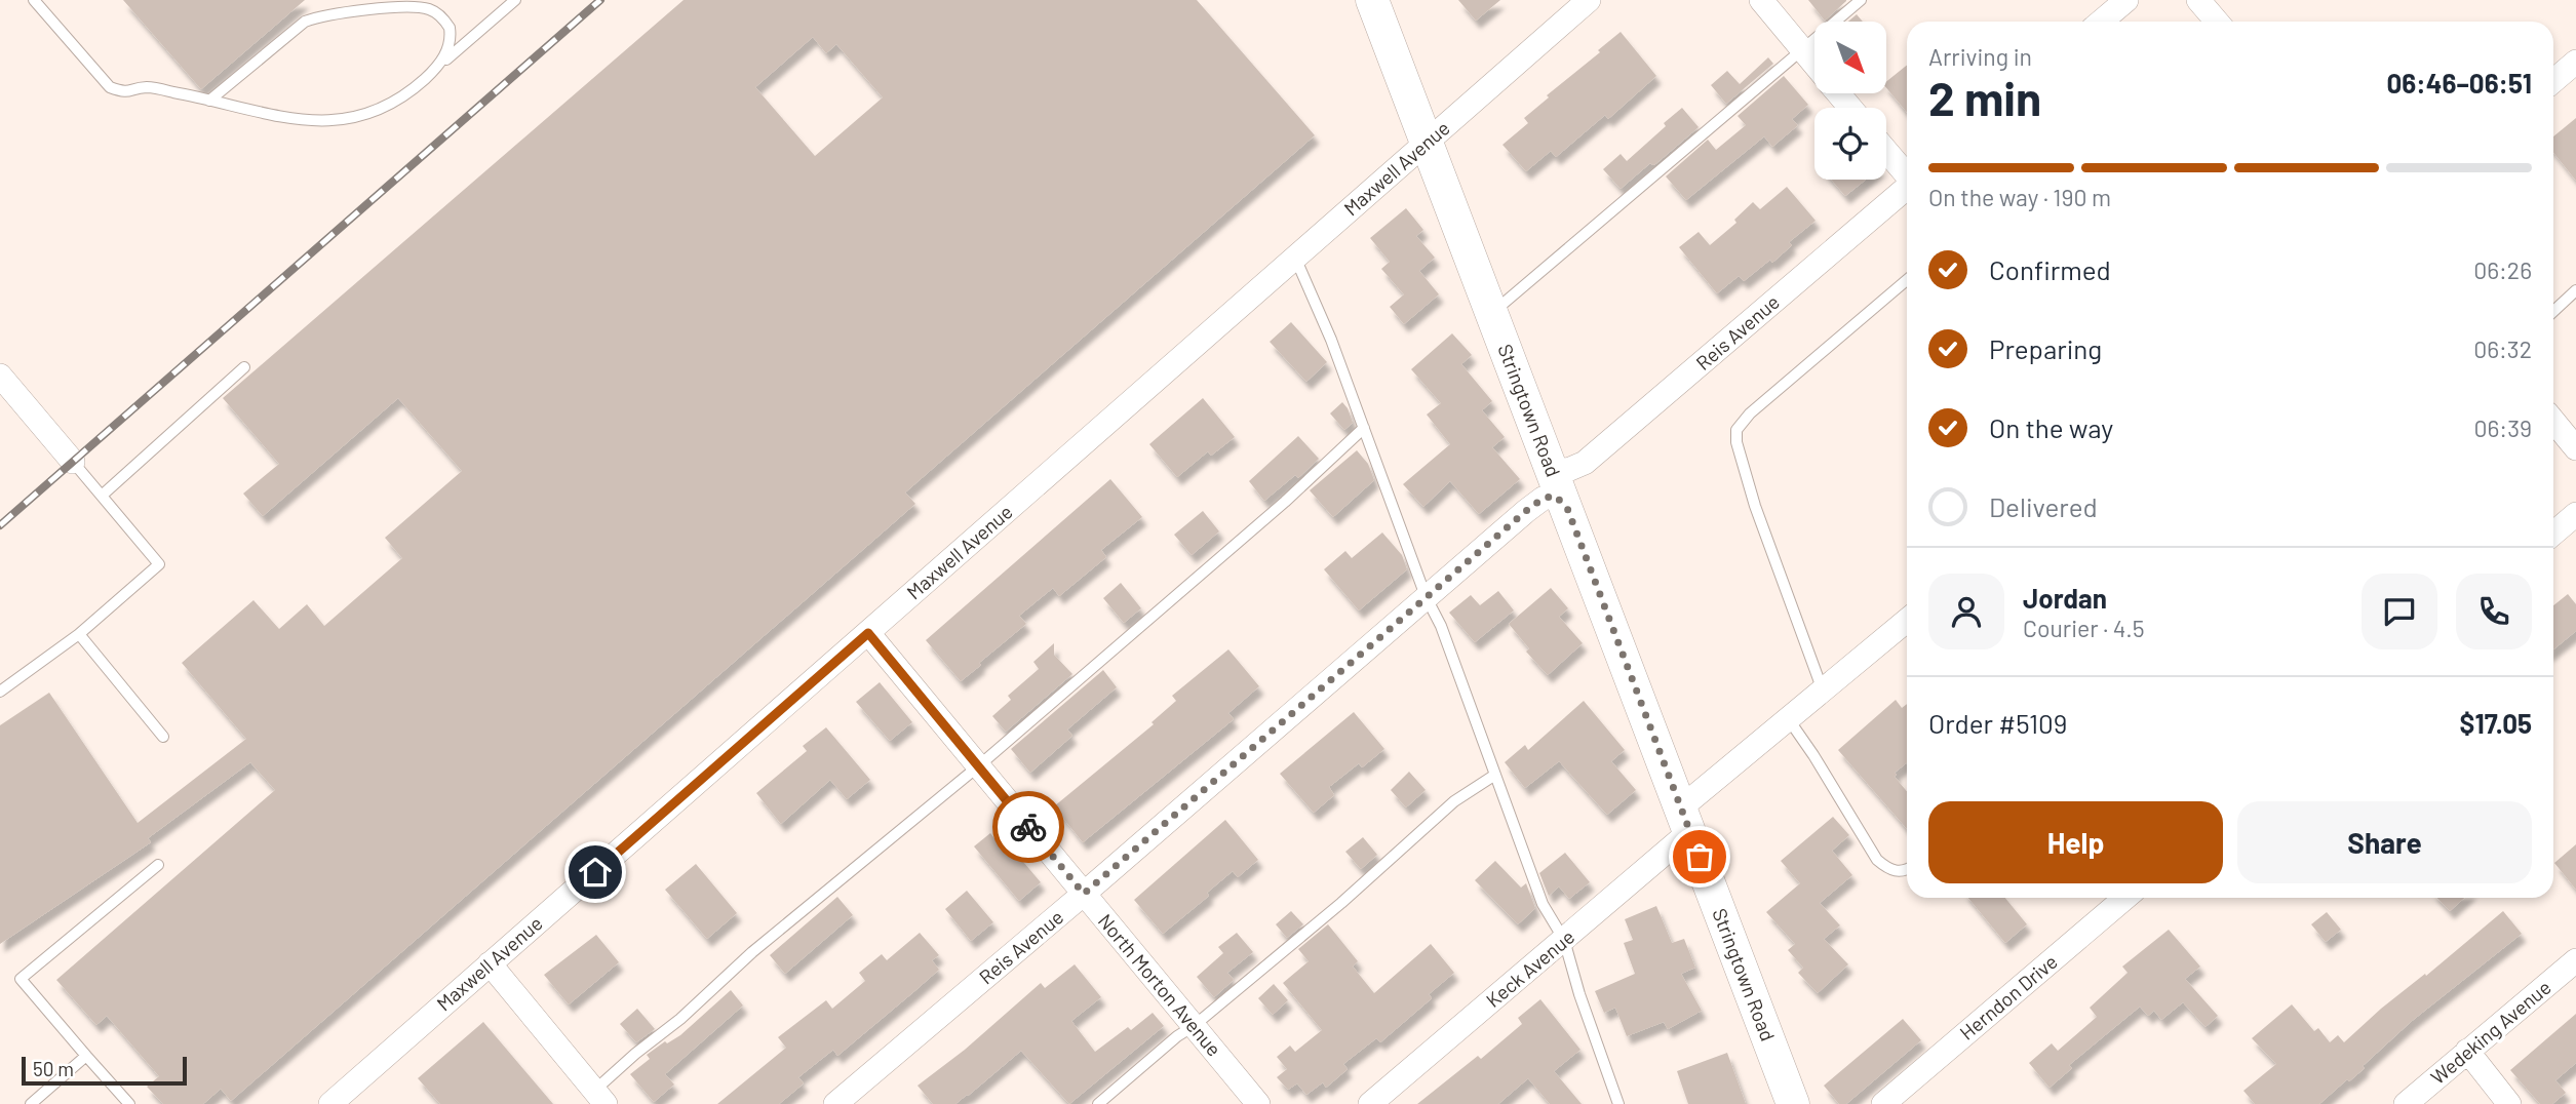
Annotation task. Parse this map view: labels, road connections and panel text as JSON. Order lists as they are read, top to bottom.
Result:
{
  "streets": {
    "main road": ["Stringtown Road"],
    "street": [
      "Maxwell Avenue",
      "Reis Avenue",
      "Keck Avenue",
      "North Morton Avenue",
      "Herndon Drive",
      "Wedeking Avenue"
    ]
  },
  "crossings": [
    ["Maxwell Avenue", "Stringtown Road"],
    ["Maxwell Avenue", "North Morton Avenue"],
    ["Reis Avenue", "Stringtown Road"],
    ["Reis Avenue", "North Morton Avenue"],
    ["Stringtown Road", "Keck Avenue"]
  ],
  "scale_bar": "50 m",
  "north": "bottom right",
  "page": {
    "heading": ["2 min", "Arriving in", "06:46–06:51"],
    "panel": [
      "Jordan",
      "Courier · 4.5",
      "Order #5109",
      "$17.05"
    ],
    "bar": "On the way · 190 m",
    "list": [
      ["Confirmed", "06:26"],
      ["Preparing", "06:32"],
      ["On the way", "06:39"],
      "Delivered"
    ],
    "buttons": ["Help", "Share"],
    "scale": "50 m"
  }
}
